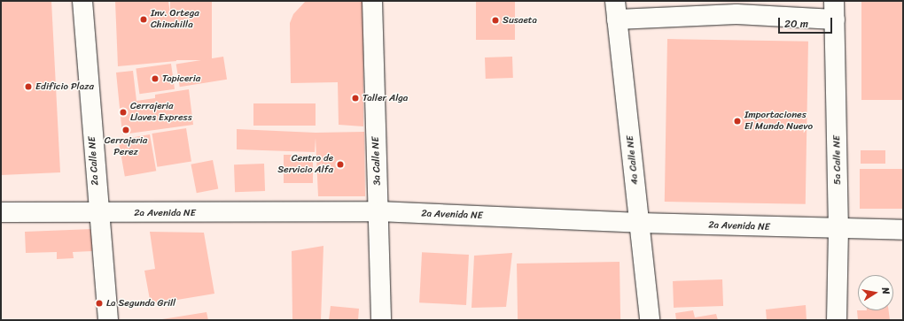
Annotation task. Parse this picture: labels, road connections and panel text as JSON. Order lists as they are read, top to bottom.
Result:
{
  "streets": {
    "street": [
      "4a Calle NE",
      "5a Calle NE",
      "2a Calle NE",
      "3a Calle NE",
      "2a Avenida NE"
    ]
  },
  "crossings": [
    ["4a Calle NE", "2a Avenida NE"],
    ["5a Calle NE", "2a Avenida NE"],
    ["2a Calle NE", "2a Avenida NE"],
    ["3a Calle NE", "2a Avenida NE"]
  ],
  "places": [
    "Inv. Ortega Chinchilla",
    "Susaeta",
    "Tapiceria",
    "Edificio Plaza",
    "Taller Alga",
    "Cerrajeria Llaves Express",
    "Importaciones El Mundo Nuevo",
    "Cerrajeria Perez",
    "Centro de Servicio Alfa",
    "La Segunda Grill"
  ],
  "scale_bar": "20 m",
  "north": "right"
}
